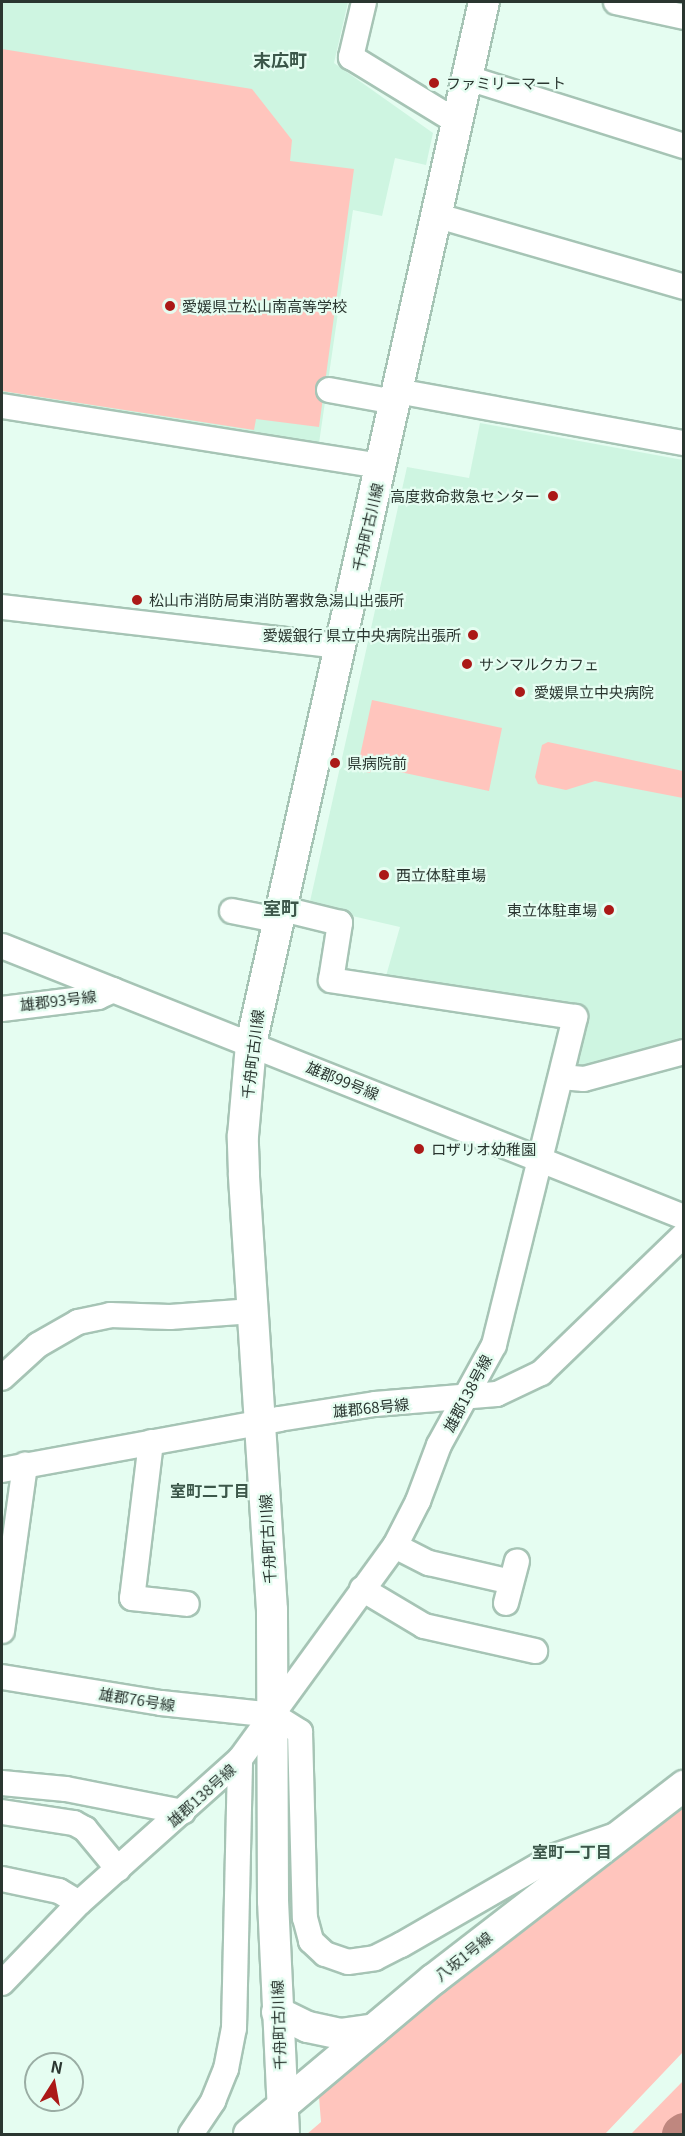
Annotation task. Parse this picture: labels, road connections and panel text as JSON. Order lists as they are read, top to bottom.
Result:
{
  "streets": {
    "street": [
      "千舟町古川線",
      "雄郡93号線",
      "雄郡99号線",
      "雄郡138号線",
      "雄郡68号線",
      "雄郡76号線",
      "八坂1号線"
    ]
  },
  "crossings": [
    ["千舟町古川線", "雄郡99号線"],
    ["千舟町古川線", "雄郡138号線"],
    ["千舟町古川線", "雄郡68号線"],
    ["千舟町古川線", "雄郡76号線"],
    ["千舟町古川線", "八坂1号線"],
    ["雄郡93号線", "雄郡99号線"],
    ["雄郡99号線", "雄郡138号線"],
    ["雄郡138号線", "雄郡68号線"],
    ["雄郡138号線", "雄郡76号線"]
  ],
  "districts": [
    "末広町",
    "室町",
    "室町二丁目",
    "室町一丁目"
  ],
  "places": [
    "ファミリーマート",
    "愛媛県立松山南高等学校",
    "高度救命救急センター",
    "松山市消防局東消防署救急湯山出張所",
    "愛媛銀行 県立中央病院出張所",
    "サンマルクカフェ",
    "愛媛県立中央病院",
    "県病院前",
    "西立体駐車場",
    "東立体駐車場",
    "ロザリオ幼稚園"
  ],
  "north": "top"
}
